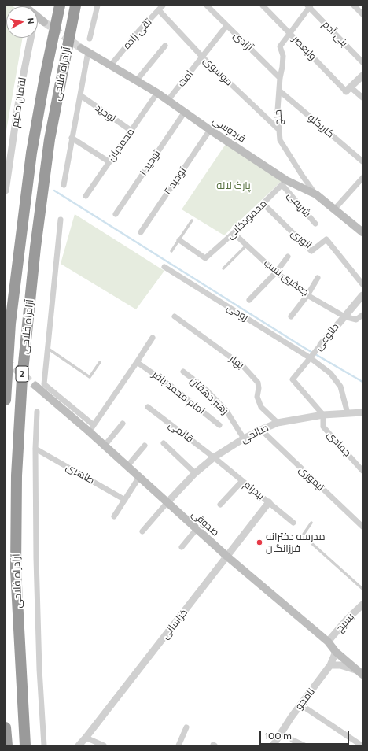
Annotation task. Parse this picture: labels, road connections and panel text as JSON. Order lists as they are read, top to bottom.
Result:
{
  "streets": {
    "highway": ["آزادراه فلاحی", "2"],
    "main road": ["فردوسی", "صدوقی"],
    "street": [
      "تقی زاده",
      "بنی آدم",
      "آزادی",
      "ولیعصر",
      "موسوی",
      "امت",
      "لقمان حکیم",
      "توحید",
      "خلج",
      "کاریکلو",
      "محمدیان",
      "توحید ۱",
      "توحید ۲",
      "شریفی",
      "محمودخانی",
      "انوری",
      "جعفری نسب",
      "روحی",
      "طلوعی",
      "بهار",
      "امام محمد باقر",
      "رهبر دهقان",
      "قائمی",
      "صالحی",
      "جمادی",
      "طاهری",
      "تیموری",
      "بیدرام",
      "بسیح",
      "خراسانی",
      "نامجو"
    ]
  },
  "crossings": [
    ["تقی زاده", "موسوی"],
    ["آزادی", "امت"],
    ["آزادی", "خلج"],
    ["ولیعصر", "خلج"],
    ["موسوی", "امت"],
    ["موسوی", "خلج"],
    ["امت", "فردوسی"],
    ["توحید", "محمدیان"],
    ["خلج", "کاریکلو"],
    ["خلج", "فردوسی"],
    ["فردوسی", "محمدیان"],
    ["فردوسی", "توحید ۱"],
    ["فردوسی", "توحید ۲"],
    ["فردوسی", "شریفی"],
    ["فردوسی", "محمودخانی"],
    ["شریفی", "محمودخانی"],
    ["محمودخانی", "انوری"],
    ["محمودخانی", "جعفری نسب"],
    ["جعفری نسب", "طلوعی"],
    ["روحی", "طلوعی"],
    ["روحی", "صالحی"],
    ["طلوعی", "صالحی"],
    ["طلوعی", "جمادی"],
    ["بهار", "صالحی"],
    ["رهبر دهقان", "صالحی"],
    ["قائمی", "صالحی"],
    ["قائمی", "بیدرام"],
    ["صالحی", "جمادی"],
    ["صالحی", "تیموری"],
    ["صالحی", "بیدرام"],
    ["صالحی", "صدوقی"],
    ["بیدرام", "خراسانی"],
    ["صدوقی", "بسیح"],
    ["صدوقی", "خراسانی"],
    ["صدوقی", "نامجو"]
  ],
  "parks": ["پارک لاله"],
  "places": ["مدرسه دخترانه فرزانگان"],
  "scale_bar": "100 m",
  "north": "right"
}
